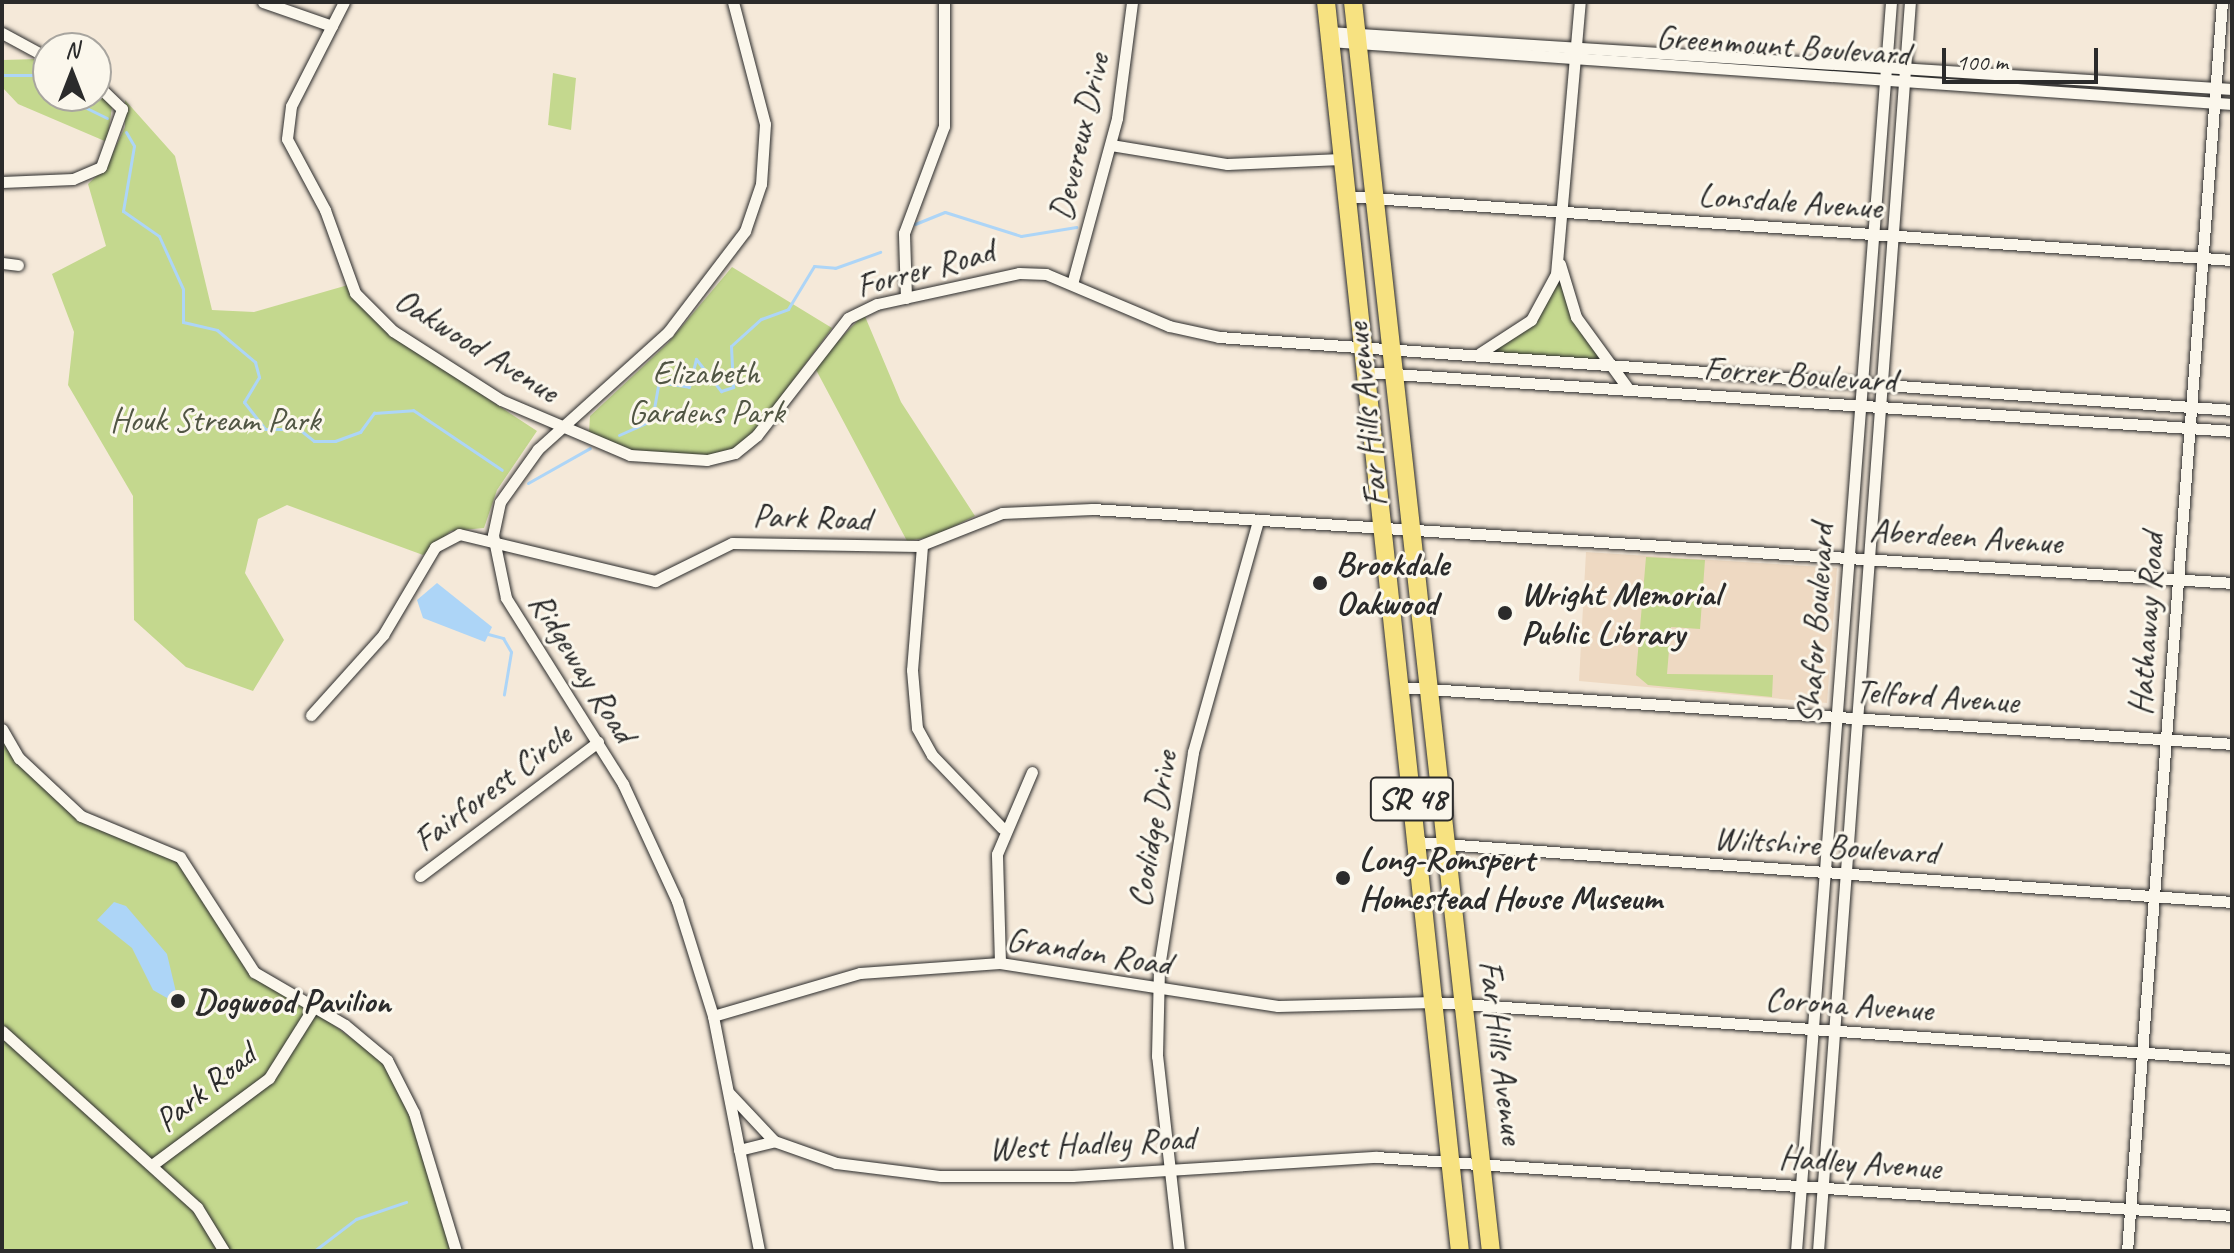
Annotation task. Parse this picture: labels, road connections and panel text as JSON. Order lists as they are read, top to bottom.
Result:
{
  "streets": {
    "main road": ["Far Hills Avenue", "SR 48"],
    "street": [
      "Greenmount Boulevard",
      "Devereux Drive",
      "Lonsdale Avenue",
      "Forrer Road",
      "Oakwood Avenue",
      "Forrer Boulevard",
      "Park Road",
      "Aberdeen Avenue",
      "Shafor Boulevard",
      "Hathaway Road",
      "Ridgeway Road",
      "Telford Avenue",
      "Fairforest Circle",
      "Coolidge Drive",
      "Wiltshire Boulevard",
      "Grandon Road",
      "Corona Avenue",
      "West Hadley Road",
      "Hadley Avenue"
    ]
  },
  "crossings": [
    ["Greenmount Boulevard", "Far Hills Avenue"],
    ["Greenmount Boulevard", "Shafor Boulevard"],
    ["Greenmount Boulevard", "Hathaway Road"],
    ["Devereux Drive", "Forrer Road"],
    ["Lonsdale Avenue", "Far Hills Avenue"],
    ["Lonsdale Avenue", "Shafor Boulevard"],
    ["Lonsdale Avenue", "Hathaway Road"],
    ["Forrer Road", "Oakwood Avenue"],
    ["Forrer Road", "Far Hills Avenue"],
    ["Forrer Road", "Ridgeway Road"],
    ["Oakwood Avenue", "Ridgeway Road"],
    ["Forrer Boulevard", "Far Hills Avenue"],
    ["Forrer Boulevard", "Shafor Boulevard"],
    ["Forrer Boulevard", "Hathaway Road"],
    ["Far Hills Avenue", "Park Road"],
    ["Far Hills Avenue", "Aberdeen Avenue"],
    ["Far Hills Avenue", "Telford Avenue"],
    ["Far Hills Avenue", "Wiltshire Boulevard"],
    ["Far Hills Avenue", "Grandon Road"],
    ["Far Hills Avenue", "Corona Avenue"],
    ["Far Hills Avenue", "West Hadley Road"],
    ["Far Hills Avenue", "Hadley Avenue"],
    ["Park Road", "Aberdeen Avenue"],
    ["Park Road", "Ridgeway Road"],
    ["Park Road", "Coolidge Drive"],
    ["Aberdeen Avenue", "Shafor Boulevard"],
    ["Aberdeen Avenue", "Hathaway Road"],
    ["Shafor Boulevard", "Telford Avenue"],
    ["Shafor Boulevard", "Wiltshire Boulevard"],
    ["Shafor Boulevard", "Corona Avenue"],
    ["Shafor Boulevard", "Hadley Avenue"],
    ["Hathaway Road", "Telford Avenue"],
    ["Hathaway Road", "Wiltshire Boulevard"],
    ["Hathaway Road", "Corona Avenue"],
    ["Hathaway Road", "Hadley Avenue"],
    ["Ridgeway Road", "Fairforest Circle"],
    ["Ridgeway Road", "Grandon Road"],
    ["Ridgeway Road", "West Hadley Road"],
    ["Coolidge Drive", "Grandon Road"],
    ["Coolidge Drive", "West Hadley Road"],
    ["Grandon Road", "Corona Avenue"],
    ["West Hadley Road", "Hadley Avenue"]
  ],
  "parks": ["Elizabeth Gardens Park", "Houk Stream Park"],
  "places": [
    "Brookdale Oakwood",
    "Wright Memorial Public Library",
    "Long-Romspert Homestead House Museum",
    "Dogwood Pavilion"
  ],
  "scale_bar": "100 m",
  "north": "top"
}
